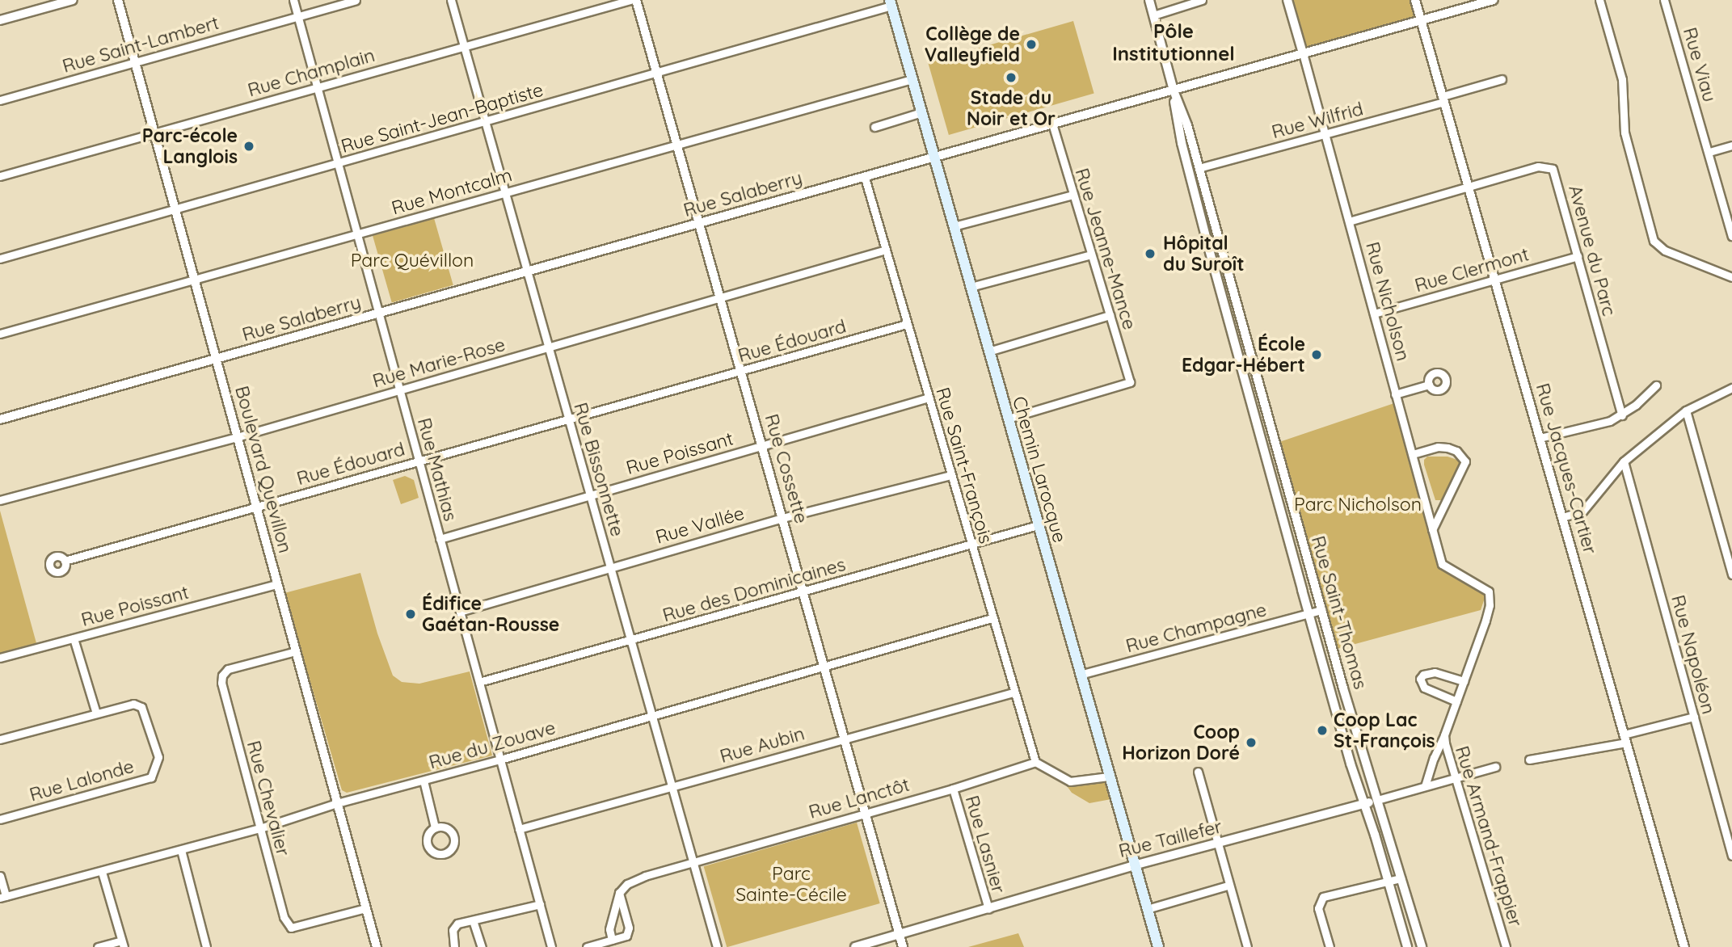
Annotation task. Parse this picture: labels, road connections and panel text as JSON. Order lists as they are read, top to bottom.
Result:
{
  "streets": {
    "main road": ["Chemin Larocque"],
    "street": [
      "Rue Saint-Lambert",
      "Rue Viau",
      "Rue Champlain",
      "Rue Saint-Jean-Baptiste",
      "Rue Wilfrid",
      "Rue Montcalm",
      "Rue Salaberry",
      "Rue Jeanne-Mance",
      "Avenue du Parc",
      "Rue Clermont",
      "Rue Nicholson",
      "Rue Édouard",
      "Rue Marie-Rose",
      "Rue Poissant",
      "Rue Saint-François",
      "Rue Cossette",
      "Rue Jacques-Cartier",
      "Boulevard Quevillon",
      "Rue Mathias",
      "Rue Bissonnette",
      "Rue Vallée",
      "Rue des Dominicaines",
      "Rue Saint-Thomas",
      "Rue Champagne",
      "Rue Napoléon",
      "Rue du Zouave",
      "Rue Aubin",
      "Rue Lalonde",
      "Rue Chevalier",
      "Rue Lanctôt",
      "Rue Armand-Frappier",
      "Rue Taillefer",
      "Rue Lasnier"
    ]
  },
  "crossings": [
    ["Rue Saint-Lambert", "Boulevard Quevillon"],
    ["Rue Saint-Lambert", "Rue Mathias"],
    ["Rue Champlain", "Boulevard Quevillon"],
    ["Rue Champlain", "Rue Mathias"],
    ["Rue Champlain", "Rue Bissonnette"],
    ["Rue Saint-Jean-Baptiste", "Rue Cossette"],
    ["Rue Saint-Jean-Baptiste", "Boulevard Quevillon"],
    ["Rue Saint-Jean-Baptiste", "Rue Mathias"],
    ["Rue Saint-Jean-Baptiste", "Rue Bissonnette"],
    ["Rue Saint-Jean-Baptiste", "Chemin Larocque"],
    ["Rue Wilfrid", "Rue Nicholson"],
    ["Rue Wilfrid", "Rue Jacques-Cartier"],
    ["Rue Wilfrid", "Rue Saint-Thomas"],
    ["Rue Montcalm", "Rue Cossette"],
    ["Rue Montcalm", "Boulevard Quevillon"],
    ["Rue Montcalm", "Rue Mathias"],
    ["Rue Montcalm", "Rue Bissonnette"],
    ["Rue Montcalm", "Chemin Larocque"],
    ["Rue Salaberry", "Rue Jeanne-Mance"],
    ["Rue Salaberry", "Rue Nicholson"],
    ["Rue Salaberry", "Rue Saint-François"],
    ["Rue Salaberry", "Rue Cossette"],
    ["Rue Salaberry", "Rue Jacques-Cartier"],
    ["Rue Salaberry", "Boulevard Quevillon"],
    ["Rue Salaberry", "Rue Mathias"],
    ["Rue Salaberry", "Rue Bissonnette"],
    ["Rue Salaberry", "Chemin Larocque"],
    ["Rue Salaberry", "Rue Saint-Thomas"],
    ["Rue Jeanne-Mance", "Chemin Larocque"],
    ["Avenue du Parc", "Rue Clermont"],
    ["Avenue du Parc", "Rue Nicholson"],
    ["Avenue du Parc", "Rue Jacques-Cartier"],
    ["Rue Clermont", "Rue Nicholson"],
    ["Rue Clermont", "Rue Jacques-Cartier"],
    ["Rue Nicholson", "Rue Armand-Frappier"],
    ["Rue Édouard", "Rue Saint-François"],
    ["Rue Édouard", "Rue Cossette"],
    ["Rue Édouard", "Boulevard Quevillon"],
    ["Rue Édouard", "Rue Mathias"],
    ["Rue Édouard", "Rue Bissonnette"],
    ["Rue Marie-Rose", "Rue Saint-François"],
    ["Rue Marie-Rose", "Rue Cossette"],
    ["Rue Marie-Rose", "Boulevard Quevillon"],
    ["Rue Marie-Rose", "Rue Mathias"],
    ["Rue Marie-Rose", "Rue Bissonnette"],
    ["Rue Poissant", "Rue Saint-François"],
    ["Rue Poissant", "Rue Cossette"],
    ["Rue Poissant", "Boulevard Quevillon"],
    ["Rue Poissant", "Rue Mathias"],
    ["Rue Poissant", "Rue Bissonnette"],
    ["Rue Saint-François", "Rue Vallée"],
    ["Rue Saint-François", "Rue des Dominicaines"],
    ["Rue Saint-François", "Rue du Zouave"],
    ["Rue Saint-François", "Rue Aubin"],
    ["Rue Saint-François", "Rue Lanctôt"],
    ["Rue Cossette", "Rue Vallée"],
    ["Rue Cossette", "Rue des Dominicaines"],
    ["Rue Cossette", "Rue du Zouave"],
    ["Rue Cossette", "Rue Aubin"],
    ["Rue Cossette", "Rue Lanctôt"],
    ["Rue Cossette", "Rue Taillefer"],
    ["Boulevard Quevillon", "Rue du Zouave"],
    ["Boulevard Quevillon", "Rue Chevalier"],
    ["Rue Mathias", "Rue Vallée"],
    ["Rue Mathias", "Rue des Dominicaines"],
    ["Rue Mathias", "Rue du Zouave"],
    ["Rue Mathias", "Rue Aubin"],
    ["Rue Bissonnette", "Rue Vallée"],
    ["Rue Bissonnette", "Rue des Dominicaines"],
    ["Rue Bissonnette", "Rue du Zouave"],
    ["Rue Bissonnette", "Rue Aubin"],
    ["Rue Bissonnette", "Rue Lanctôt"],
    ["Chemin Larocque", "Rue des Dominicaines"],
    ["Chemin Larocque", "Rue Champagne"],
    ["Chemin Larocque", "Rue Taillefer"],
    ["Rue Saint-Thomas", "Rue Champagne"],
    ["Rue Saint-Thomas", "Rue Taillefer"],
    ["Rue du Zouave", "Rue Chevalier"],
    ["Rue Lanctôt", "Rue Lasnier"],
    ["Rue Armand-Frappier", "Rue Taillefer"],
    ["Rue Taillefer", "Rue Lasnier"]
  ],
  "districts": ["Pôle Institutionnel"],
  "parks": ["Parc Quévillon", "Parc Nicholson", "Parc Sainte-Cécile"],
  "places": [
    "Collège de Valleyfield",
    "Stade du Noir et Or",
    "Parc-école Langlois",
    "Hôpital du Suroît",
    "École Edgar-Hébert",
    "Édifice Gaétan-Rousse",
    "Coop Lac St-François",
    "Coop Horizon Doré"
  ]
}
